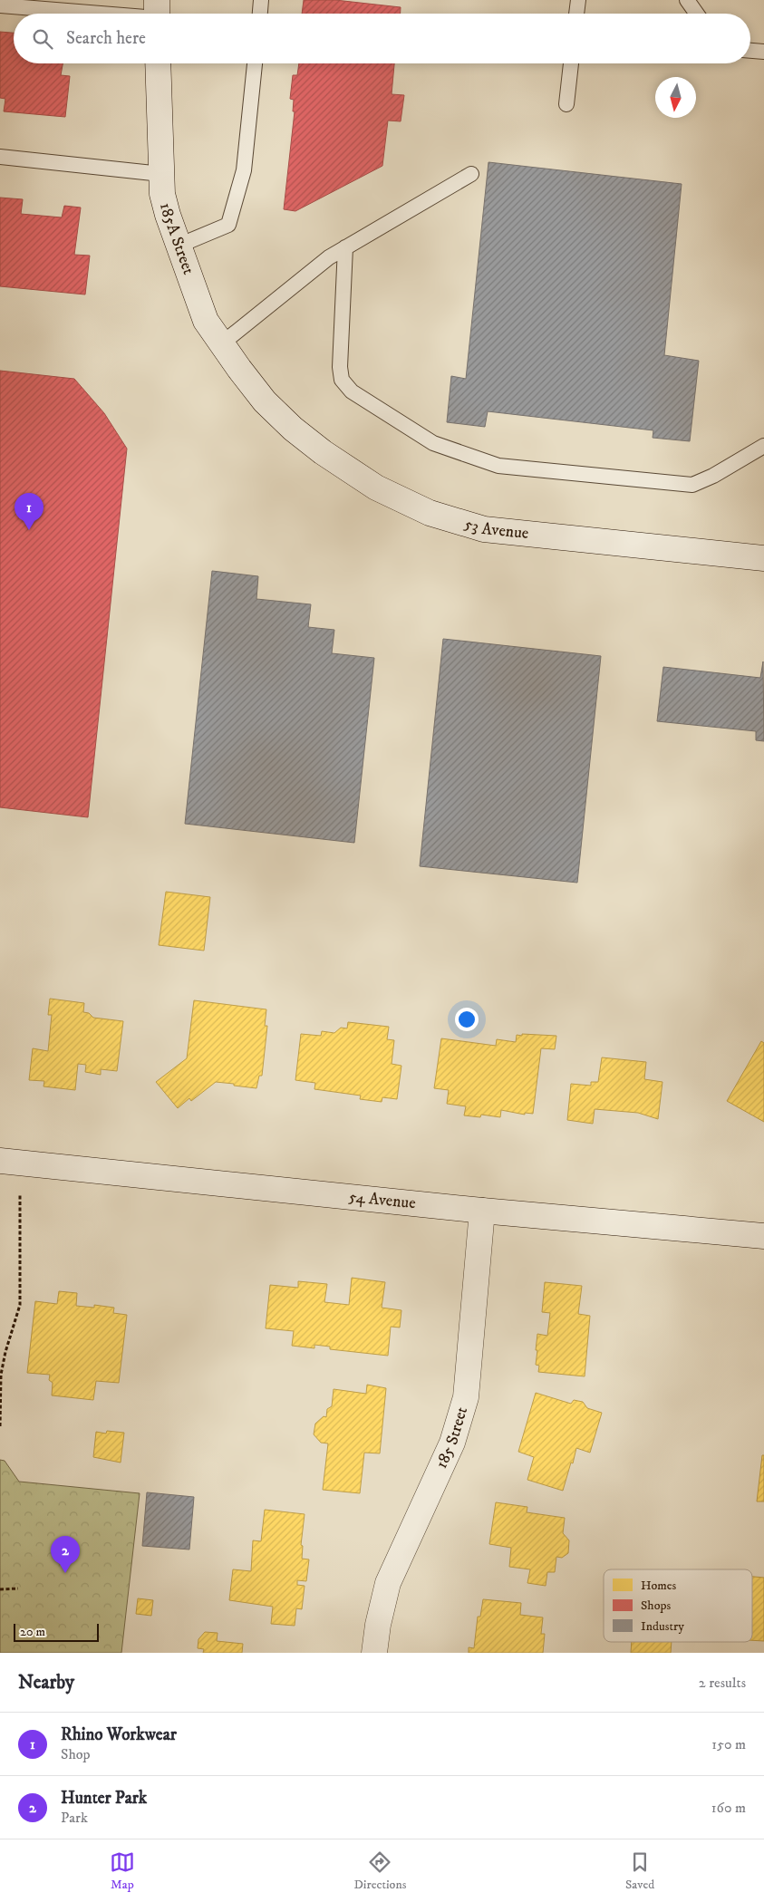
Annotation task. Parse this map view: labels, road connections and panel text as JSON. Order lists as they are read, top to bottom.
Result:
{
  "streets": {
    "street": [
      "185A Street",
      "53 Avenue",
      "54 Avenue",
      "185 Street"
    ]
  },
  "crossings": [
    ["185A Street", "53 Avenue"],
    ["54 Avenue", "185 Street"]
  ],
  "legend": ["Homes", "Shops", "Industry"],
  "scale_bar": "20 m",
  "north": "bottom",
  "page": {
    "search": "Search here",
    "pins": ["1", "2"],
    "scale": "20 m",
    "heading": ["Nearby", "2 results"],
    "list": [
      {
        "mark": "1",
        "name": "Rhino Workwear",
        "note": "Shop",
        "value": "150 m"
      },
      {
        "mark": "2",
        "name": "Hunter Park",
        "note": "Park",
        "value": "160 m"
      }
    ],
    "nav": ["Map", "Directions", "Saved"]
  }
}
